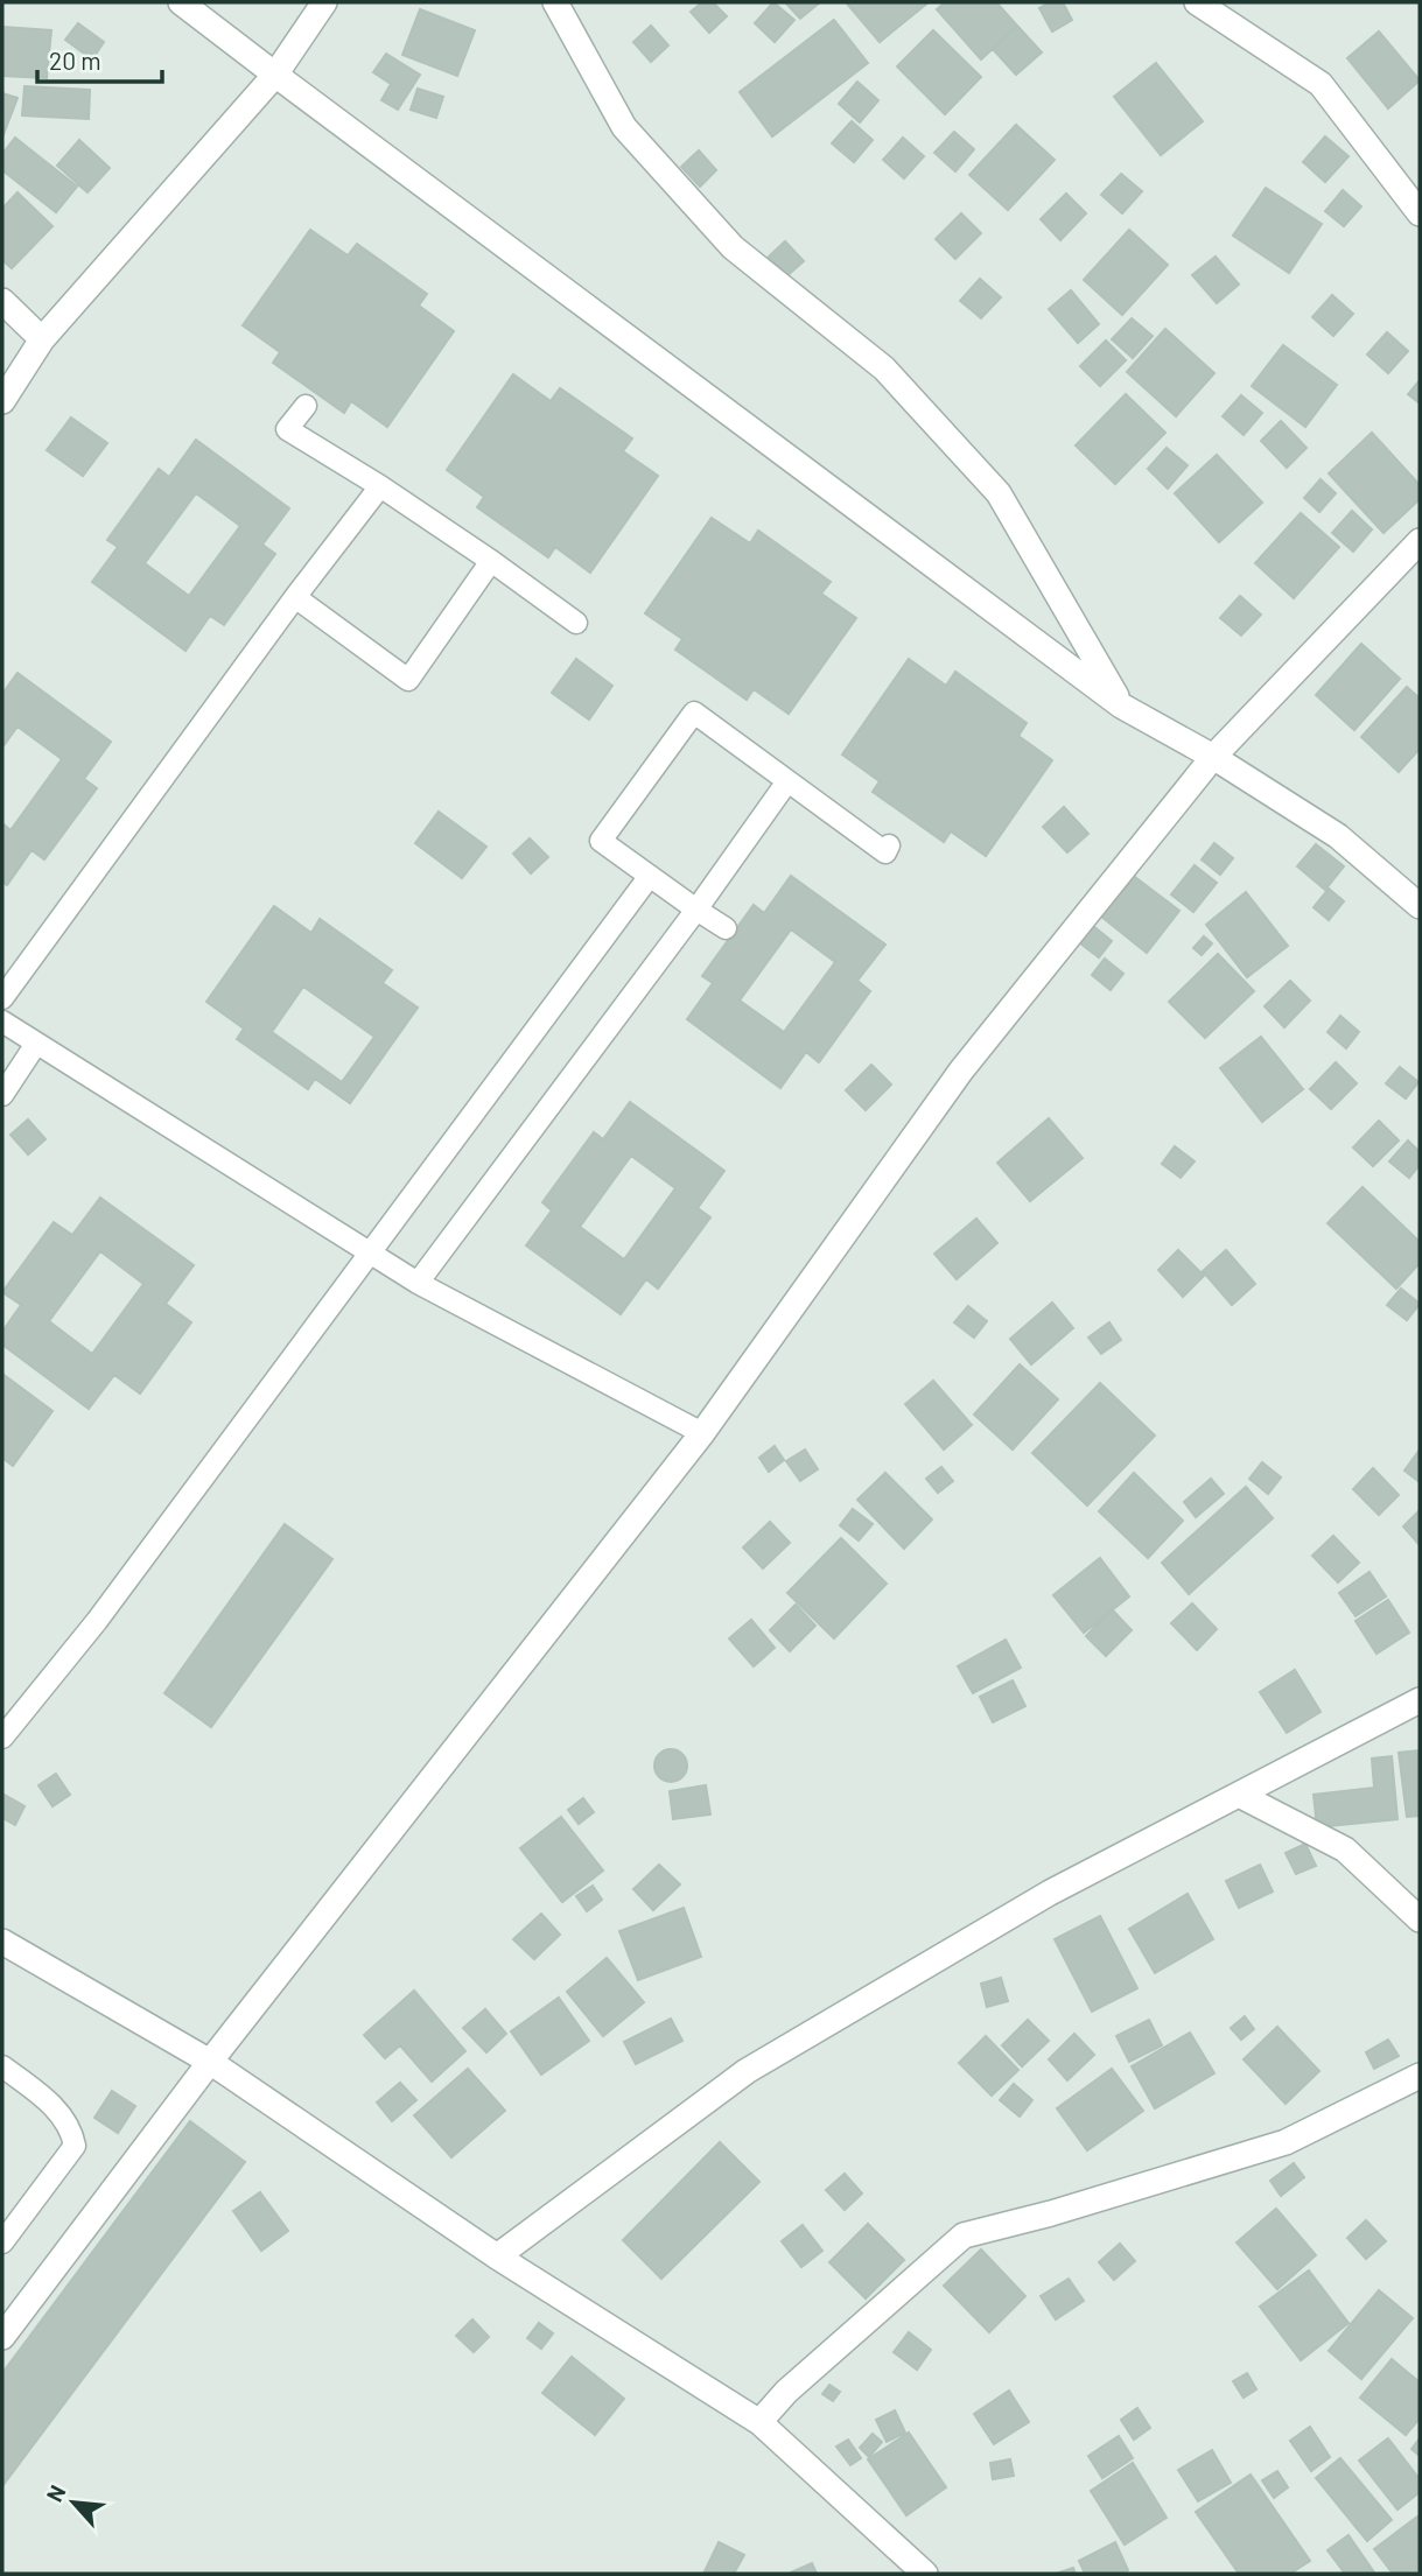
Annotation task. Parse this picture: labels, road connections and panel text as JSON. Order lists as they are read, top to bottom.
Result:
{
  "scale_bar": "20 m",
  "north": "top left"
}
